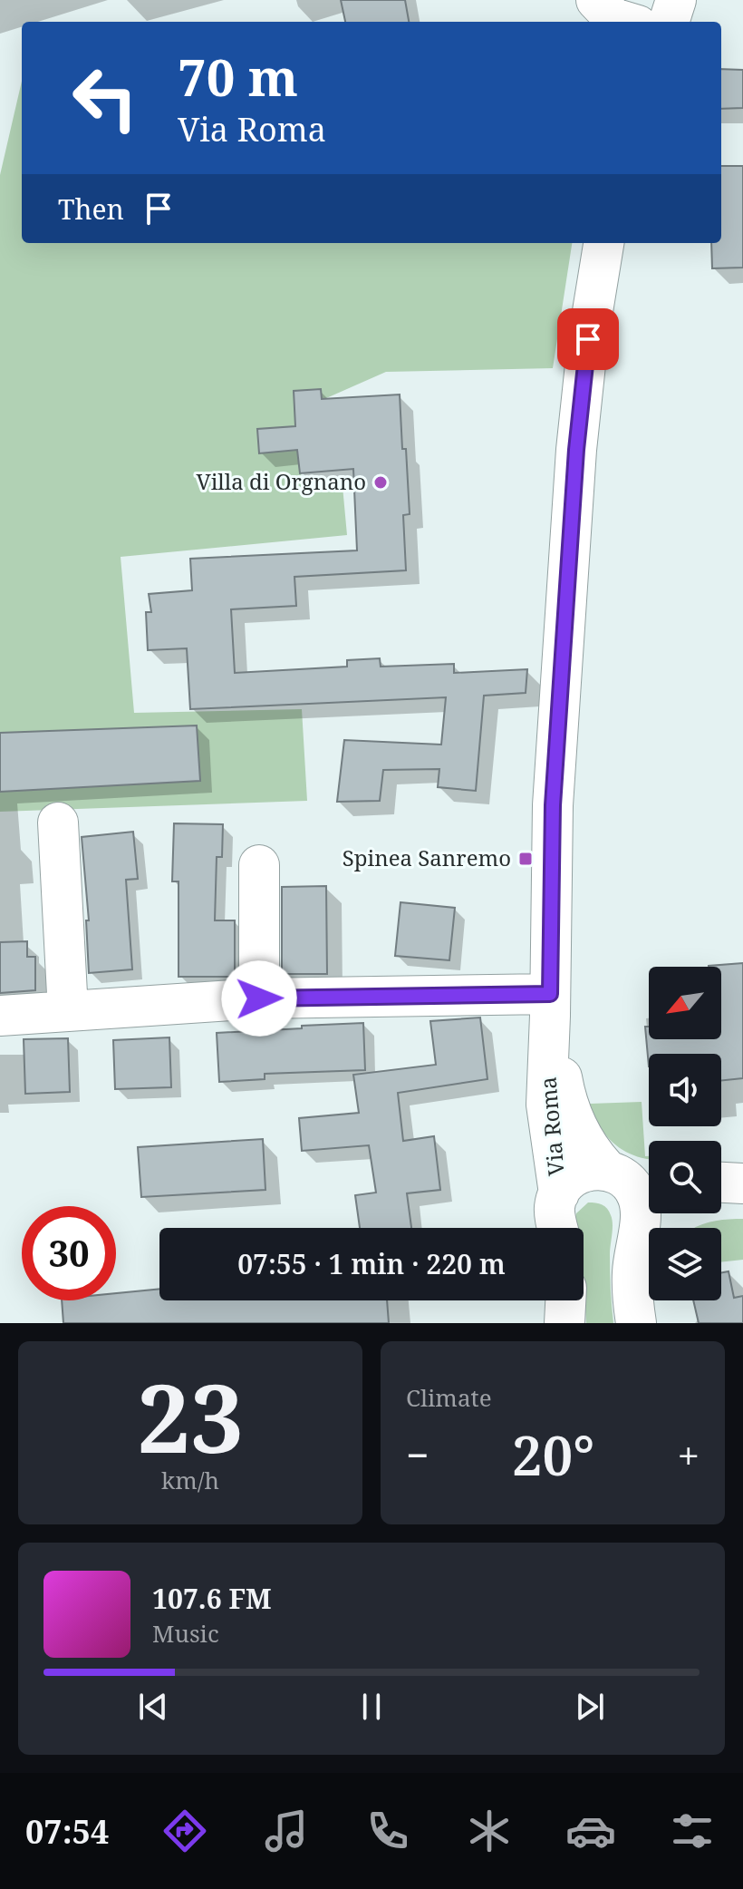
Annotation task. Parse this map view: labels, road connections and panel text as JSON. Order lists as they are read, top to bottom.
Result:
{
  "streets": {
    "street": ["Via Roma"]
  },
  "places": {
    "other": ["Villa di Orgnano"],
    "transit": ["Spinea Sanremo"]
  },
  "north": "bottom left",
  "page": {
    "turn": ["70 m", "Via Roma"],
    "then": "Then",
    "limit": "30",
    "trip": "07:55 · 1 min · 220 m",
    "tile": [
      ["23", "km/h"],
      "Climate"
    ],
    "heat": ["−", "20°", "+"],
    "song": ["107.6 FM", "Music"],
    "tabs": "07:54"
  }
}
